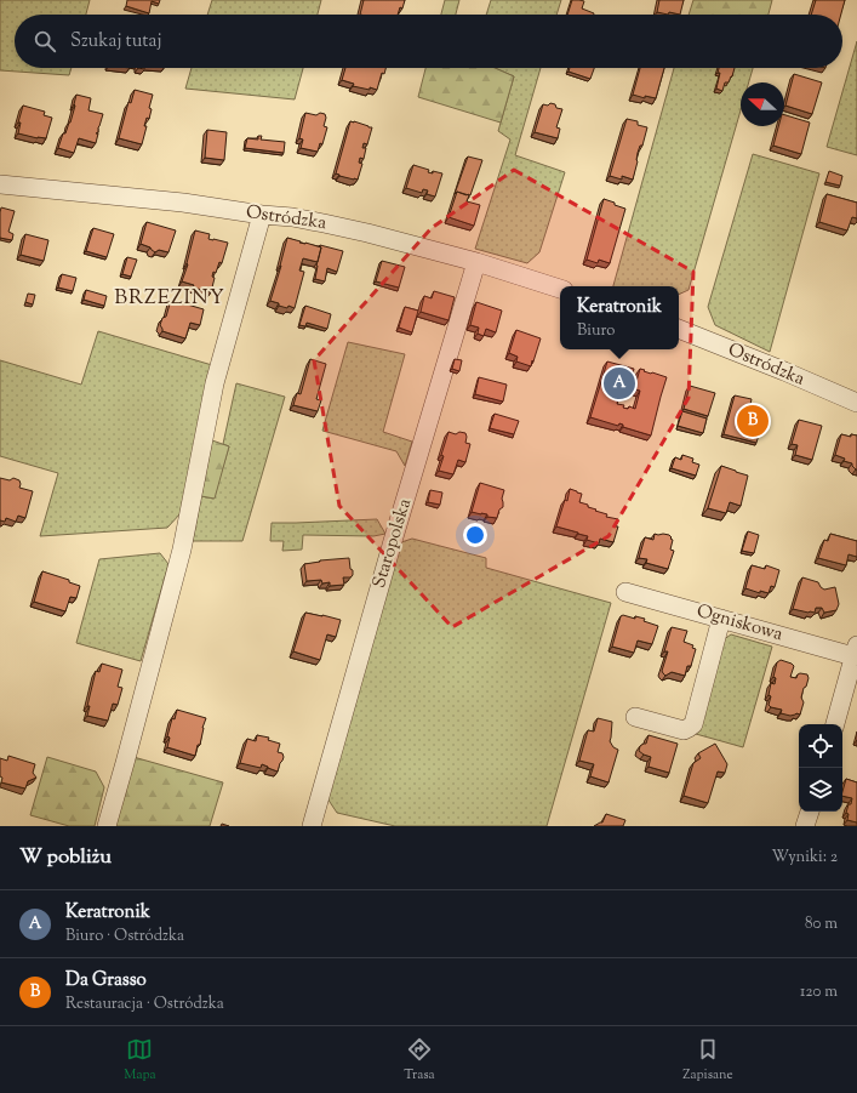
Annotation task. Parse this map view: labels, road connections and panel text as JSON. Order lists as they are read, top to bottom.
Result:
{
  "streets": {
    "street": ["Ostródzka", "Staropolska", "Ogniskowa"]
  },
  "crossings": [
    ["Ostródzka", "Staropolska"]
  ],
  "districts": ["BRZEZINY"],
  "north": "left",
  "page": {
    "search": "Szukaj tutaj",
    "popup": ["Keratronik", "Biuro"],
    "pins": ["A", "B"],
    "heading": ["W pobliżu", "Wyniki: 2"],
    "list": [
      {
        "mark": "A",
        "name": "Keratronik",
        "note": "Biuro · Ostródzka",
        "value": "80 m"
      },
      {
        "mark": "B",
        "name": "Da Grasso",
        "note": "Restauracja · Ostródzka",
        "value": "120 m"
      }
    ],
    "nav": ["Mapa", "Trasa", "Zapisane"]
  }
}
